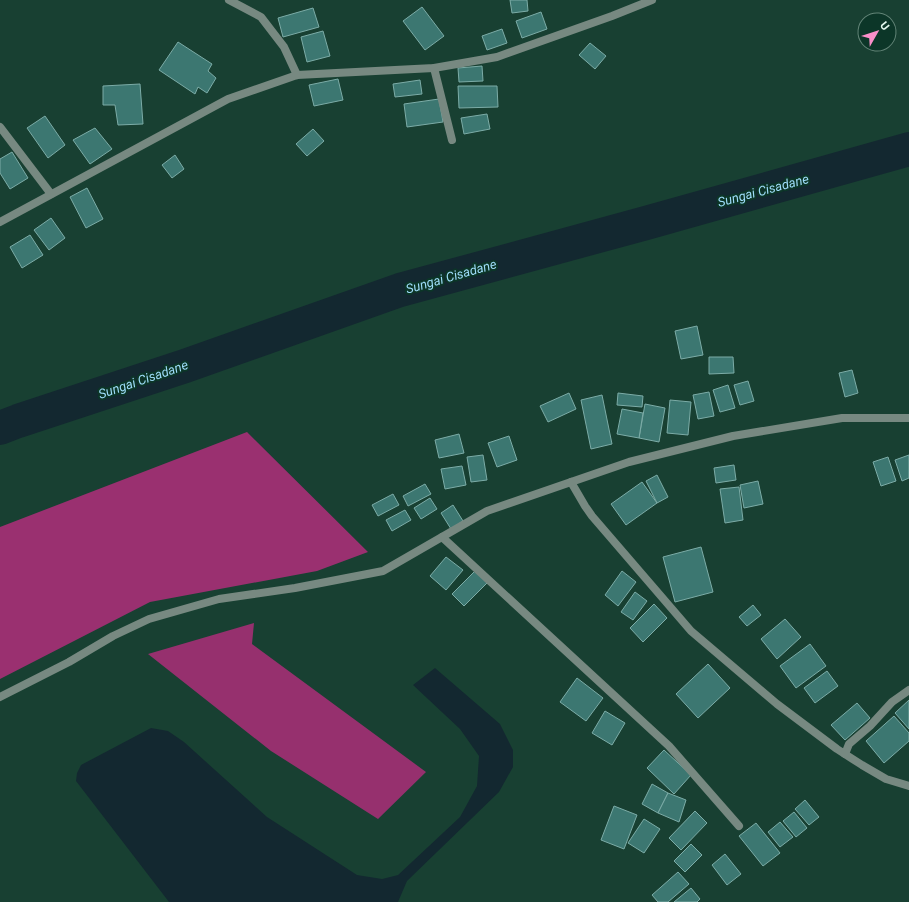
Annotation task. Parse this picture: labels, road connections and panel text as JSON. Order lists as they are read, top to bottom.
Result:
{
  "water": ["Sungai Cisadane"],
  "north": "top right"
}
